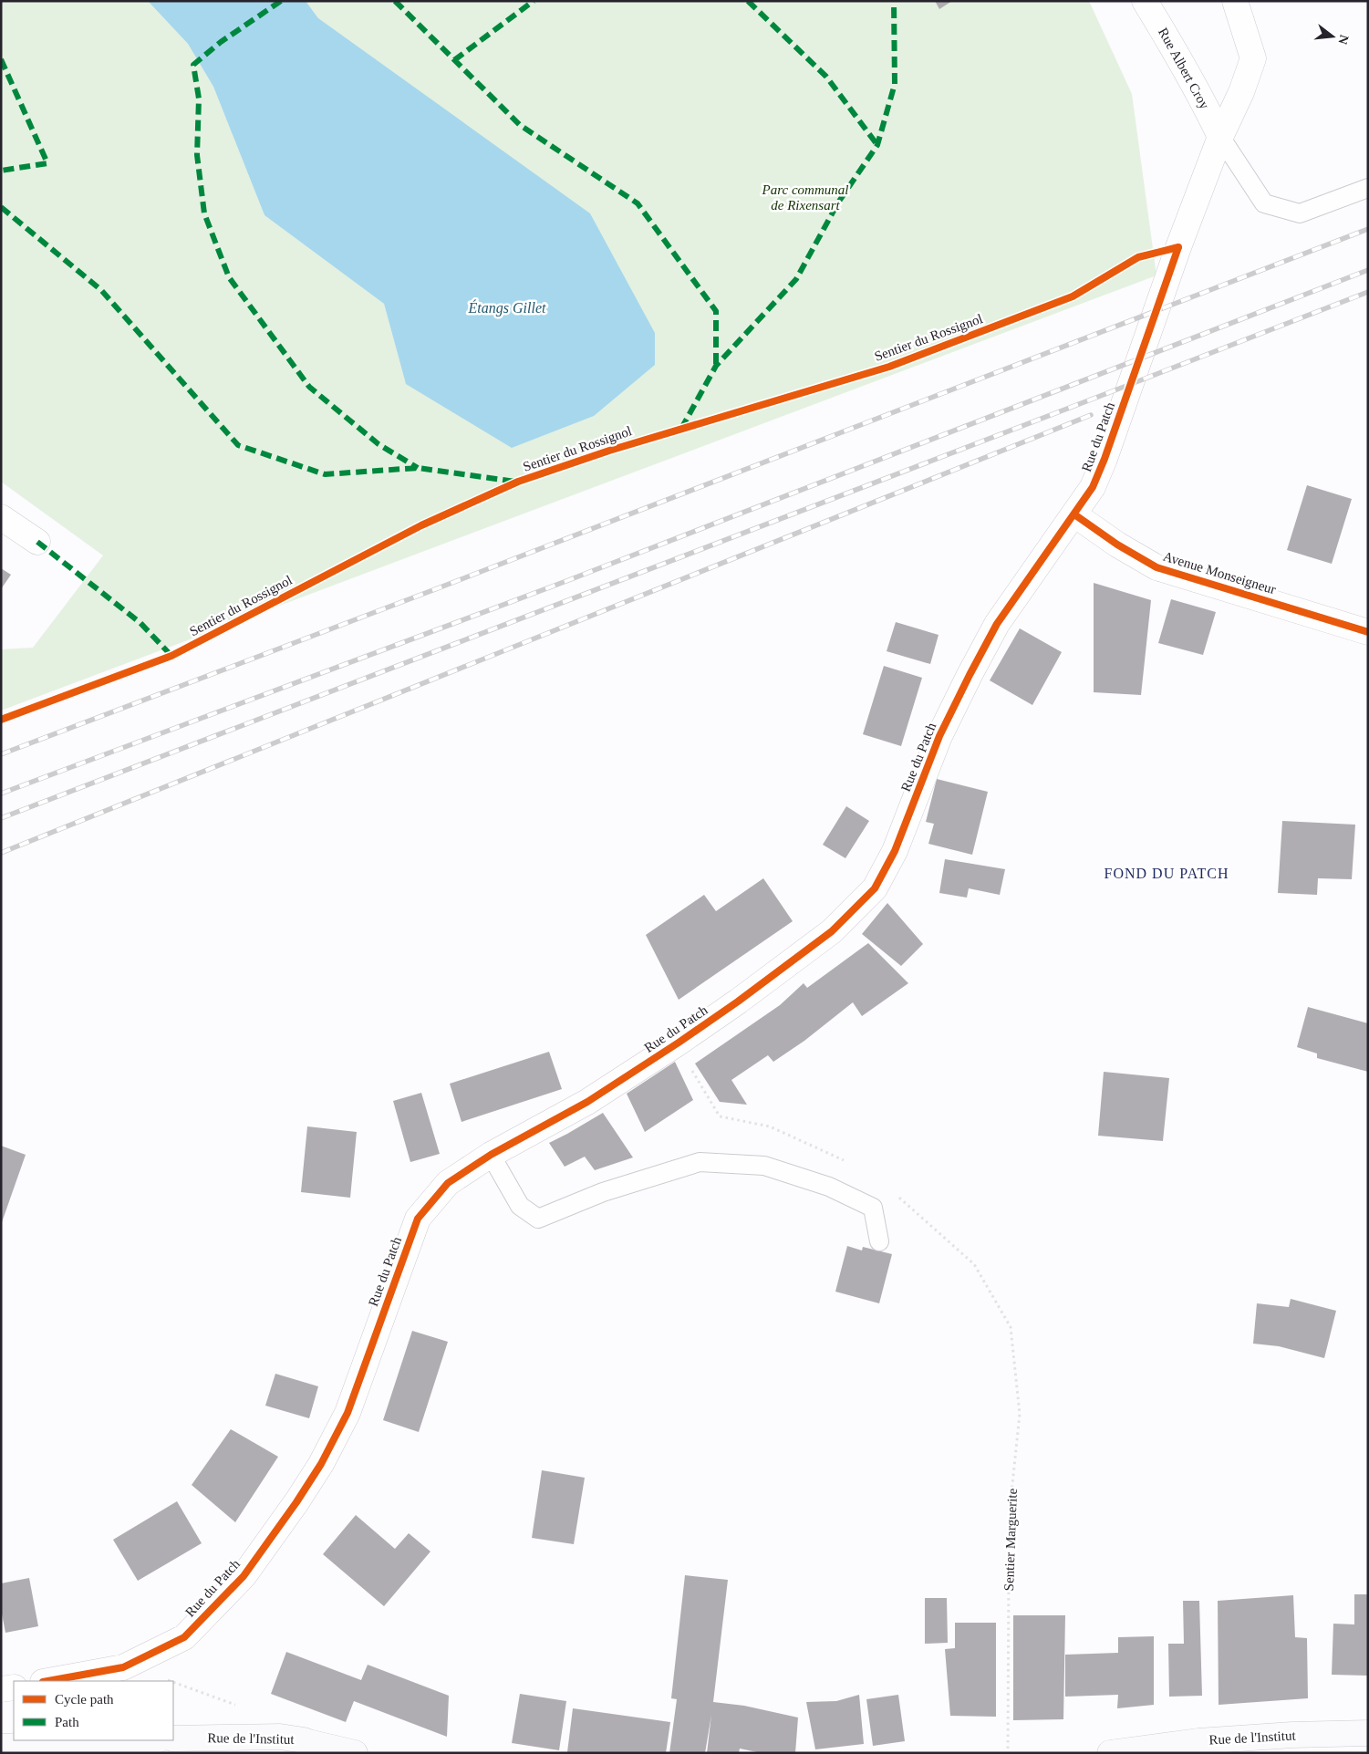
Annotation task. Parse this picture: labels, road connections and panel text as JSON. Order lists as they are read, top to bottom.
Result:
{
  "streets": {
    "street": [
      "Rue Albert Croy",
      "Rue du Patch",
      "Avenue Monseigneur",
      "Rue de l'Institut"
    ],
    "path": ["Sentier Marguerite"],
    "cycle path": ["Sentier du Rossignol"]
  },
  "crossings": [
    ["Rue Albert Croy", "Rue du Patch"],
    ["Sentier du Rossignol", "Rue du Patch"],
    ["Rue du Patch", "Avenue Monseigneur"]
  ],
  "districts": ["FOND DU PATCH"],
  "water": ["Étangs Gillet"],
  "parks": ["Parc communal de Rixensart"],
  "legend": ["Cycle path", "Path"],
  "north": "right"
}
